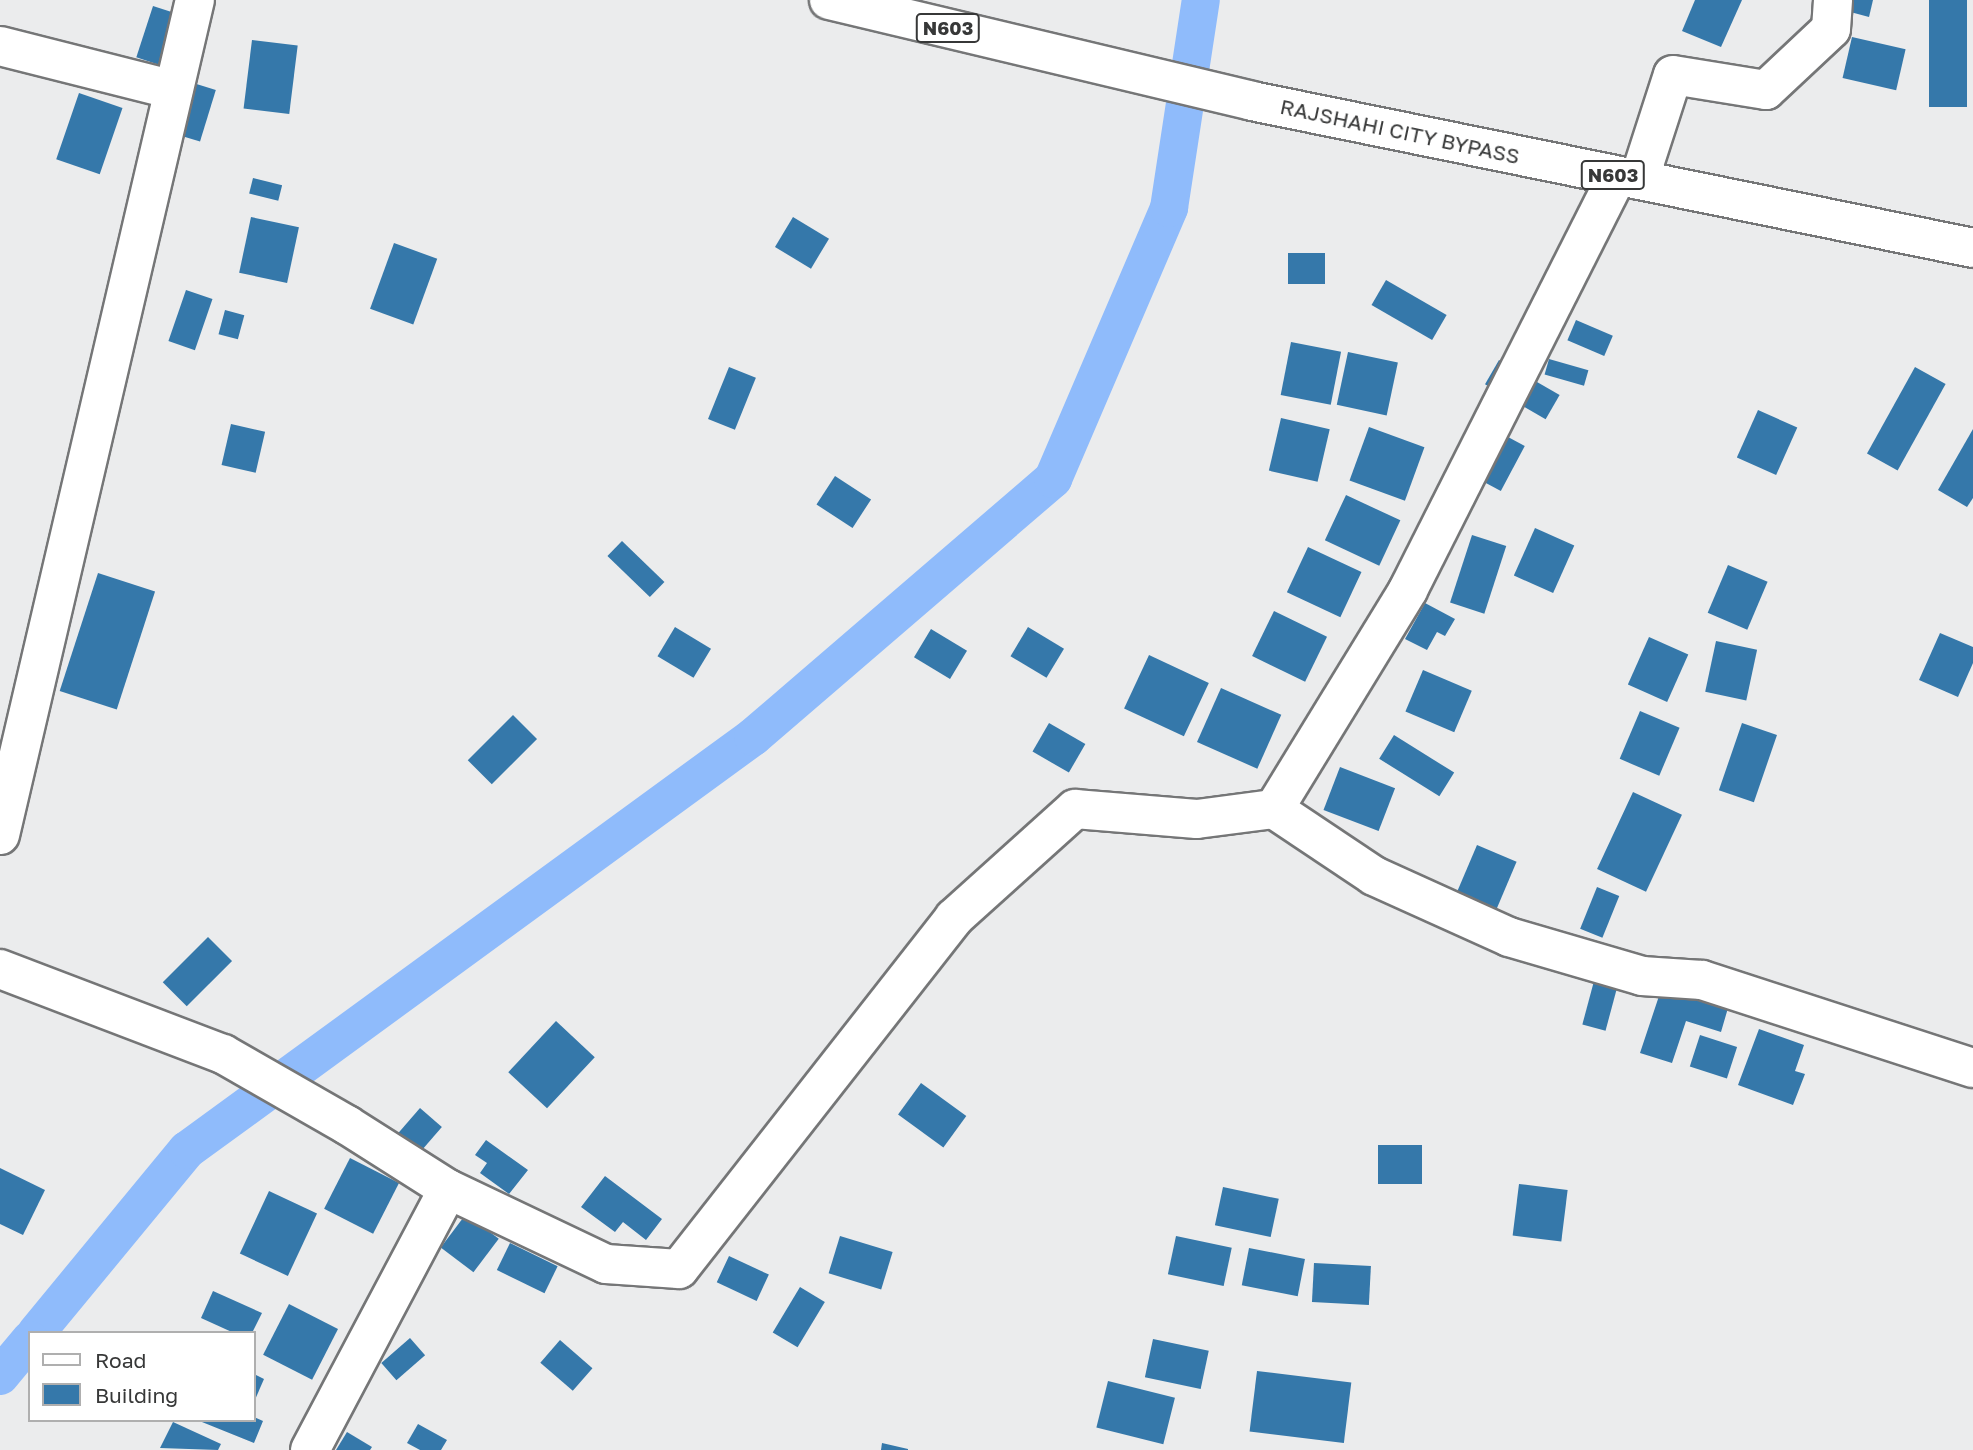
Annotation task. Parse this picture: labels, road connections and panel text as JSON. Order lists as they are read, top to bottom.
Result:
{
  "streets": {
    "main road": ["N603", "RAJSHAHI CITY BYPASS"]
  },
  "legend": ["Road", "Building"]
}
